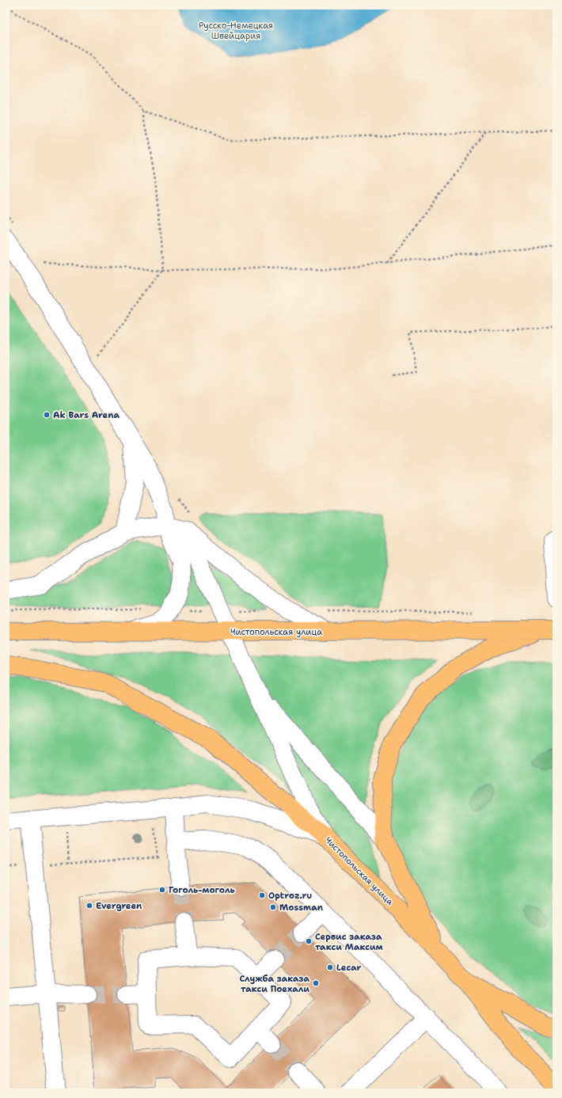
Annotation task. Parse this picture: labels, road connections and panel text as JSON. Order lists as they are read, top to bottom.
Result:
{
  "streets": {
    "main road": ["Чистопольская улица"]
  },
  "parks": ["Русско-Немецкая Швейцария"],
  "places": [
    "Ak Bars Arena",
    "Гоголь-моголь",
    "Optroz.ru",
    "Evergreen",
    "Mossman",
    "Сервис заказа такси Максим",
    "Lecar",
    "Служба заказа такси Поехали"
  ]
}
